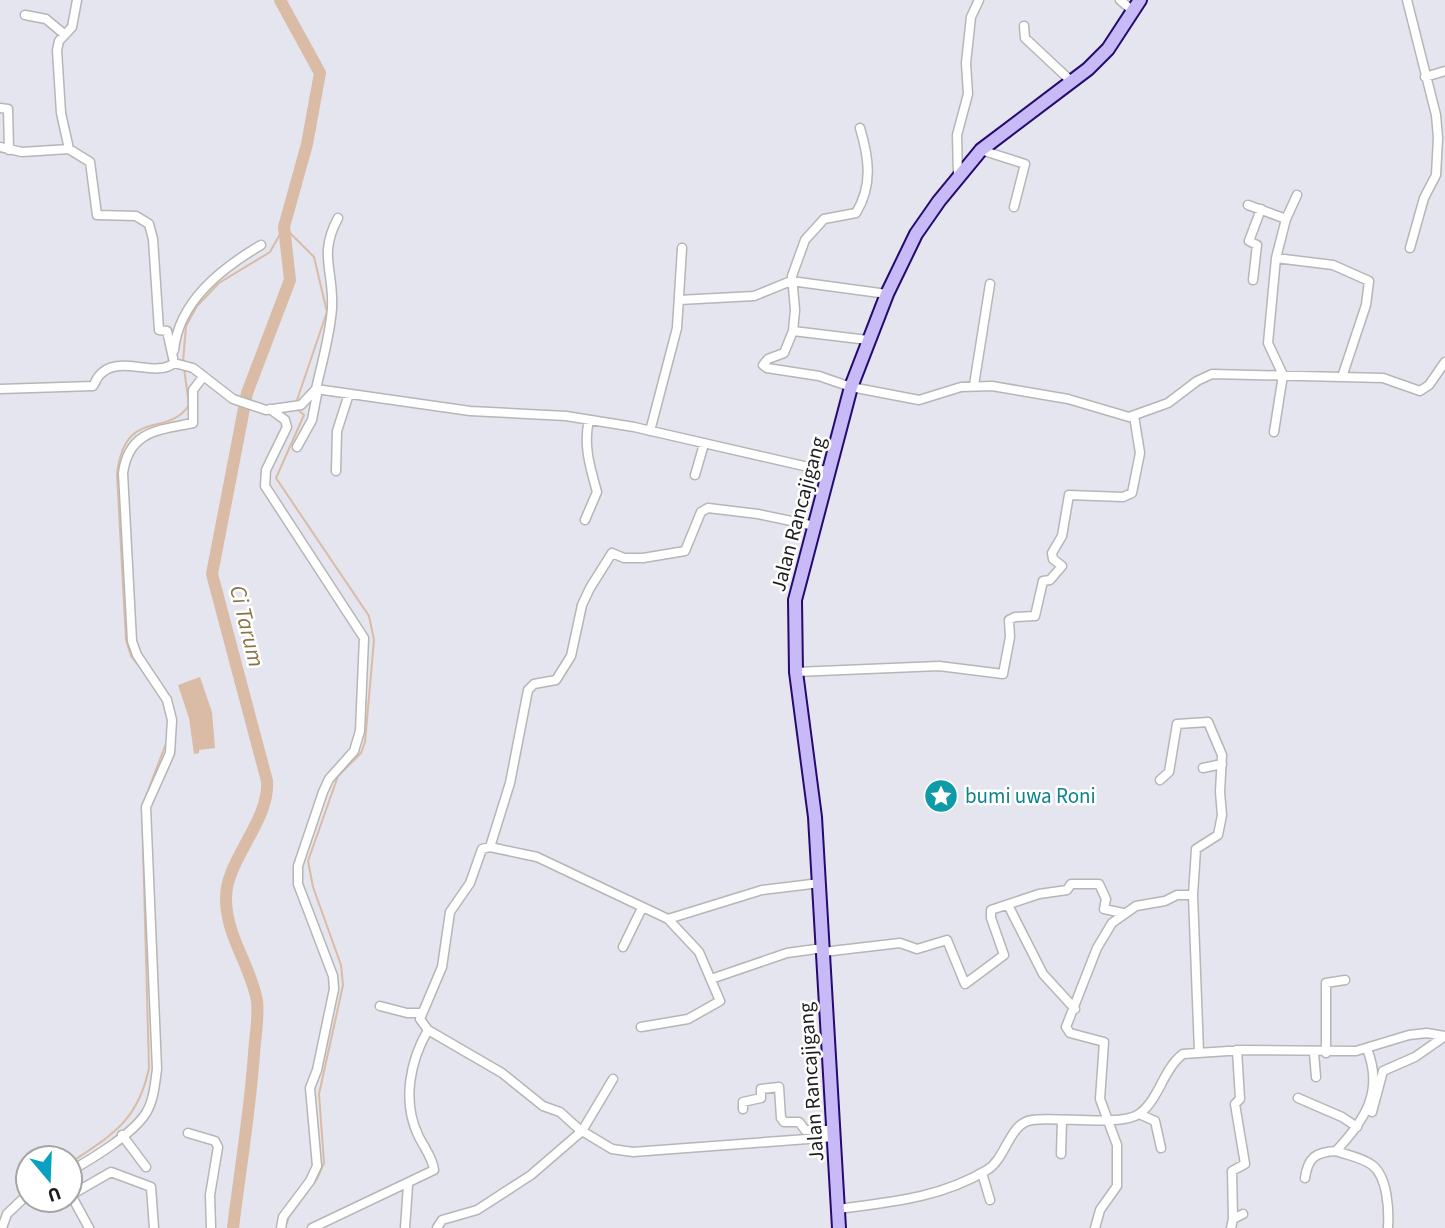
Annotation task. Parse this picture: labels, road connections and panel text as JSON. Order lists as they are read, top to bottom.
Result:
{
  "streets": {
    "main road": ["Jalan Rancajigang"]
  },
  "water": ["Ci Tarum"],
  "places": {
    "place": ["bumi uwa Roni"]
  },
  "north": "bottom"
}
